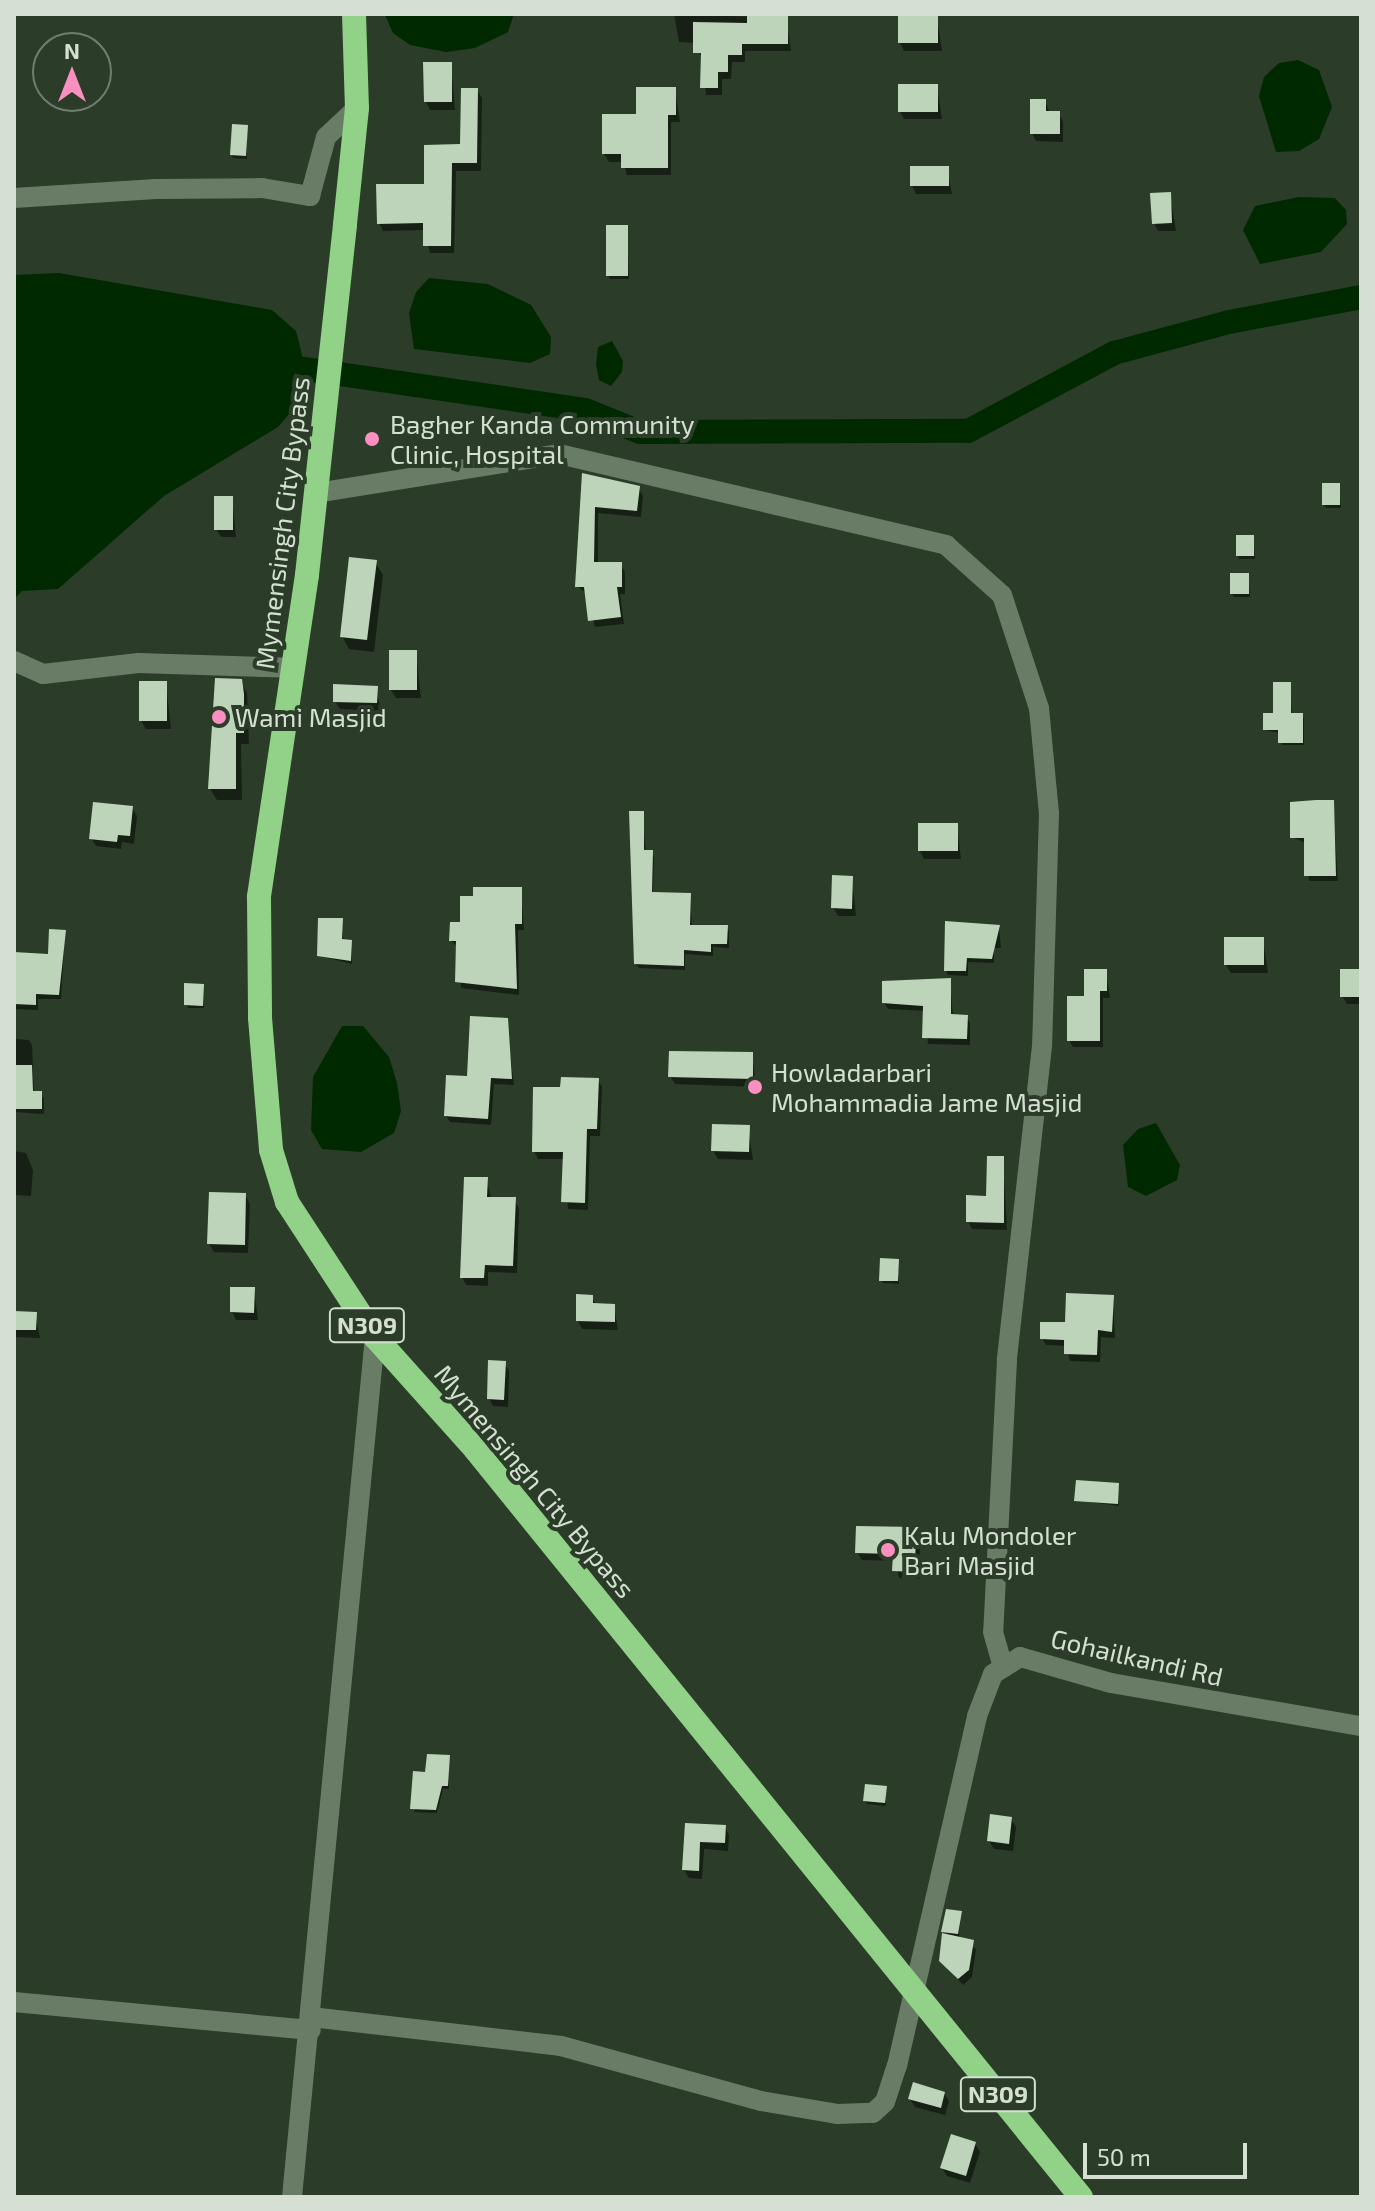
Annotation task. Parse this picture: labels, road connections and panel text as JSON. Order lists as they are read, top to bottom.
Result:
{
  "streets": {
    "highway": ["Mymensingh City Bypass", "N309"],
    "street": ["Gohailkandi Rd"]
  },
  "places": [
    "Bagher Kanda Community Clinic, Hospital",
    "Wami Masjid",
    "Howladarbari Mohammadia Jame Masjid",
    "Kalu Mondoler Bari Masjid"
  ],
  "scale_bar": "50 m",
  "north": "top"
}
